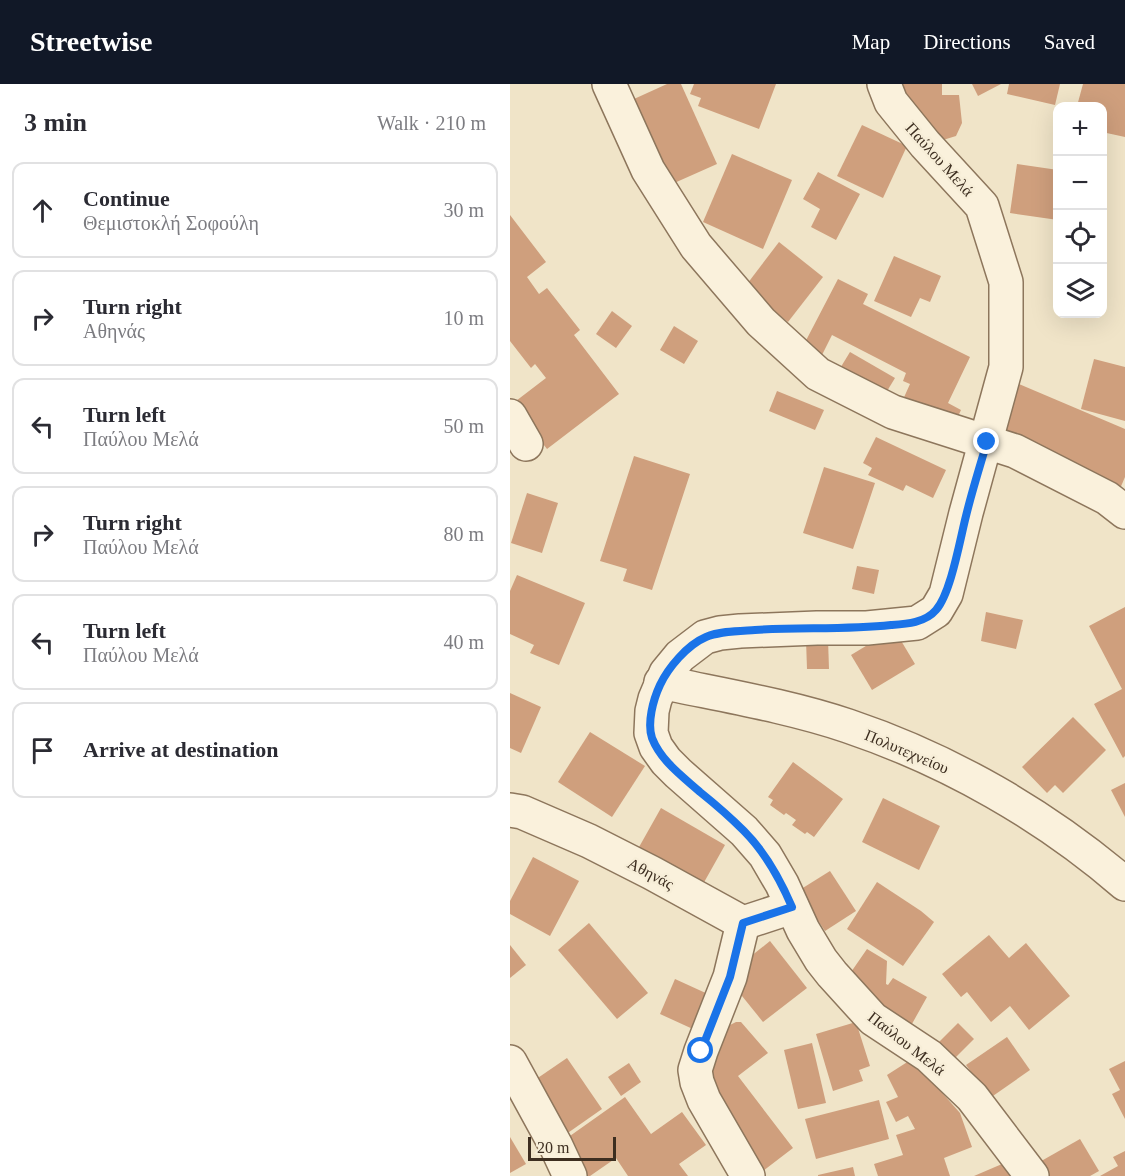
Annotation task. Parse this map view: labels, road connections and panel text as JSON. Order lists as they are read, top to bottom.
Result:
{
  "streets": {
    "street": ["Παύλου Μελά", "Πολυτεχνείου", "Αθηνάς"]
  },
  "crossings": [
    ["Παύλου Μελά", "Πολυτεχνείου"]
  ],
  "scale_bar": "20 m",
  "page": {
    "header": "Streetwise",
    "nav": ["Map", "Directions", "Saved"],
    "heading": ["3 min", "Walk · 210 m"],
    "map_buttons": ["+", "−"],
    "list": [
      ["Continue", "Θεμιστοκλή Σοφούλη", "30 m"],
      ["Turn right", "Αθηνάς", "10 m"],
      ["Turn left", "Παύλου Μελά", "50 m"],
      ["Turn right", "Παύλου Μελά", "80 m"],
      ["Turn left", "Παύλου Μελά", "40 m"],
      "Arrive at destination"
    ],
    "scale": "20 m"
  }
}
